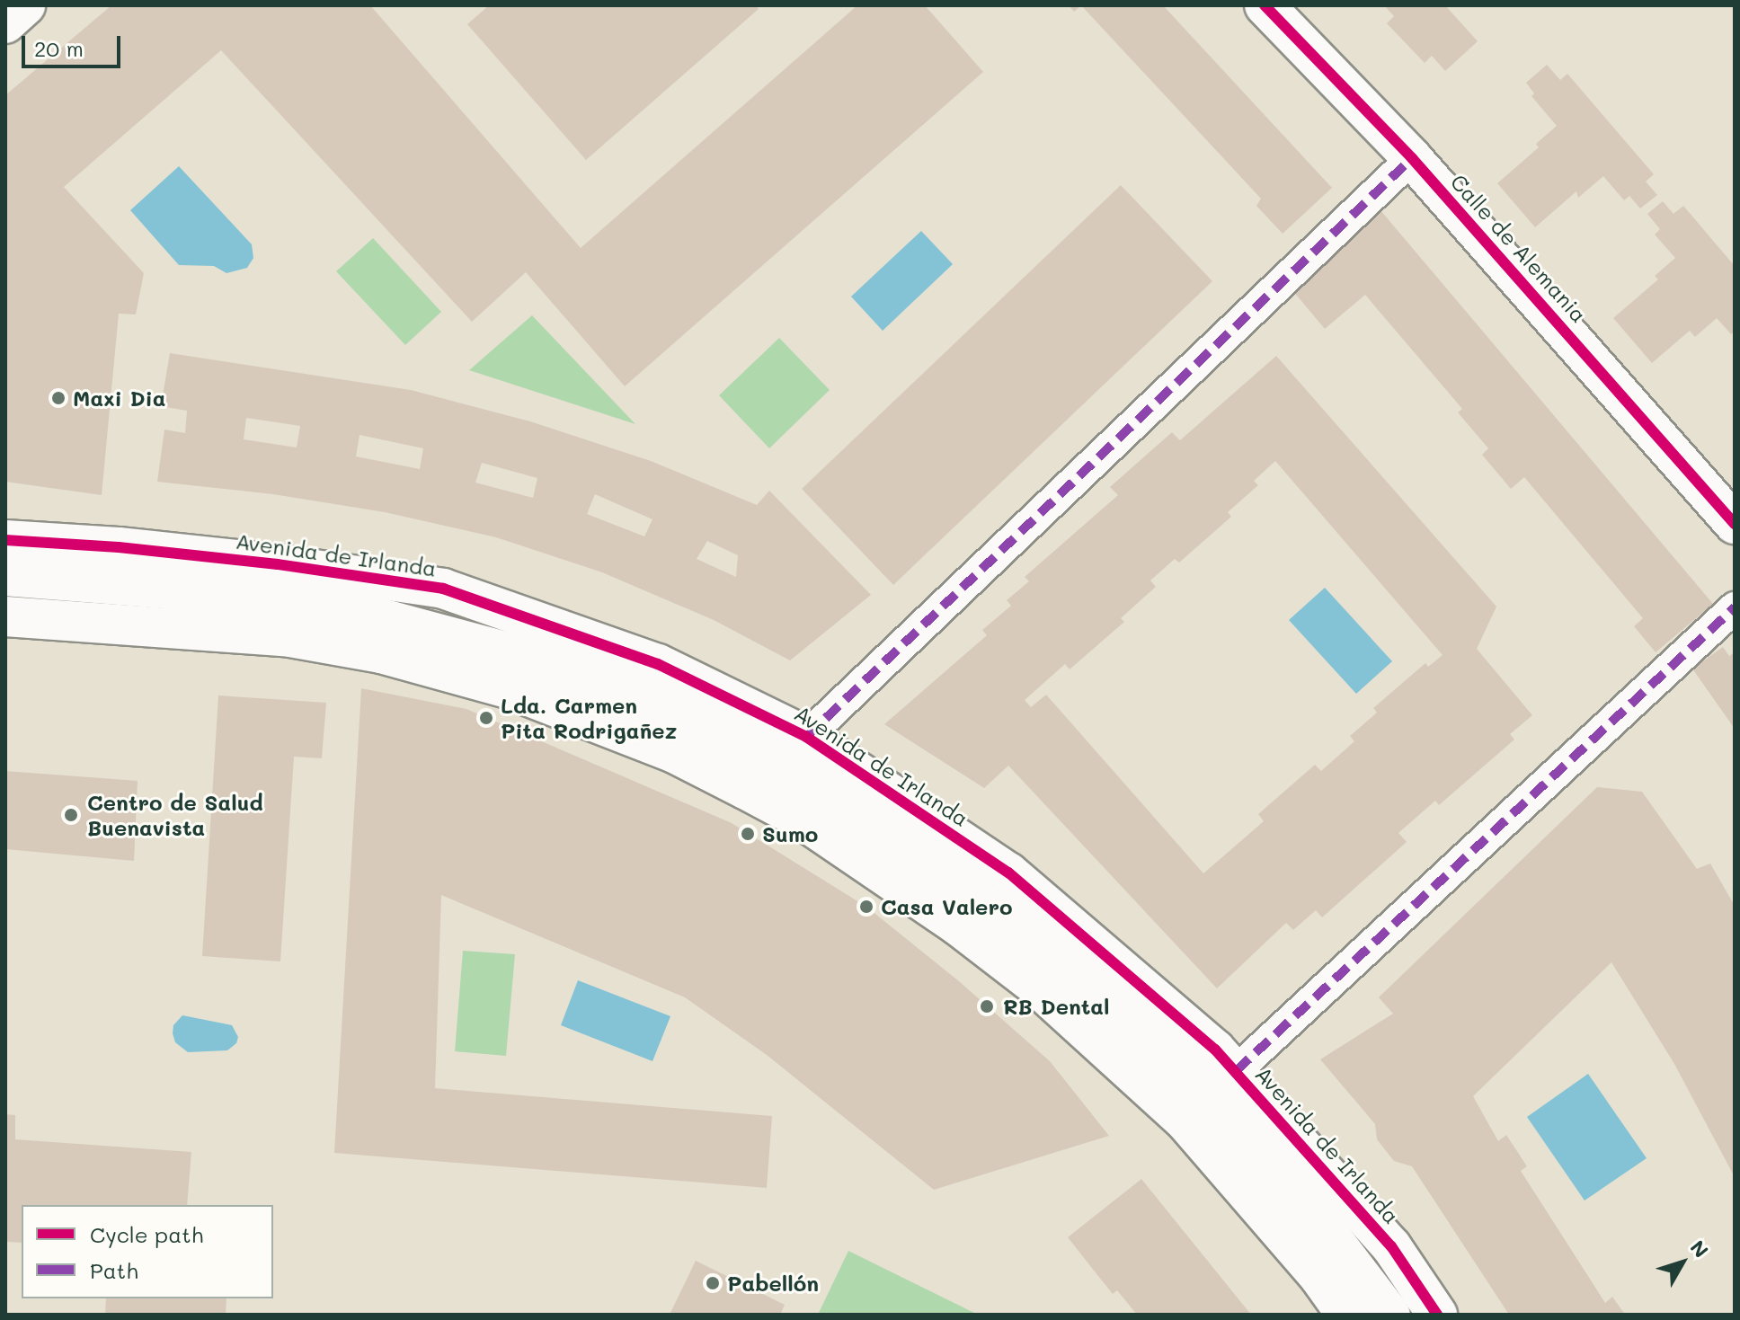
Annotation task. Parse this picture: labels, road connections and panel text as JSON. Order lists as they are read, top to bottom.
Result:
{
  "streets": {
    "street": ["Calle de Alemania", "Avenida de Irlanda"]
  },
  "places": [
    "Maxi Dia",
    "Lda. Carmen Pita Rodrigañez",
    "Centro de Salud Buenavista",
    "Sumo",
    "Casa Valero",
    "RB Dental",
    "Pabellón"
  ],
  "legend": ["Cycle path", "Path"],
  "scale_bar": "20 m",
  "north": "top right"
}
